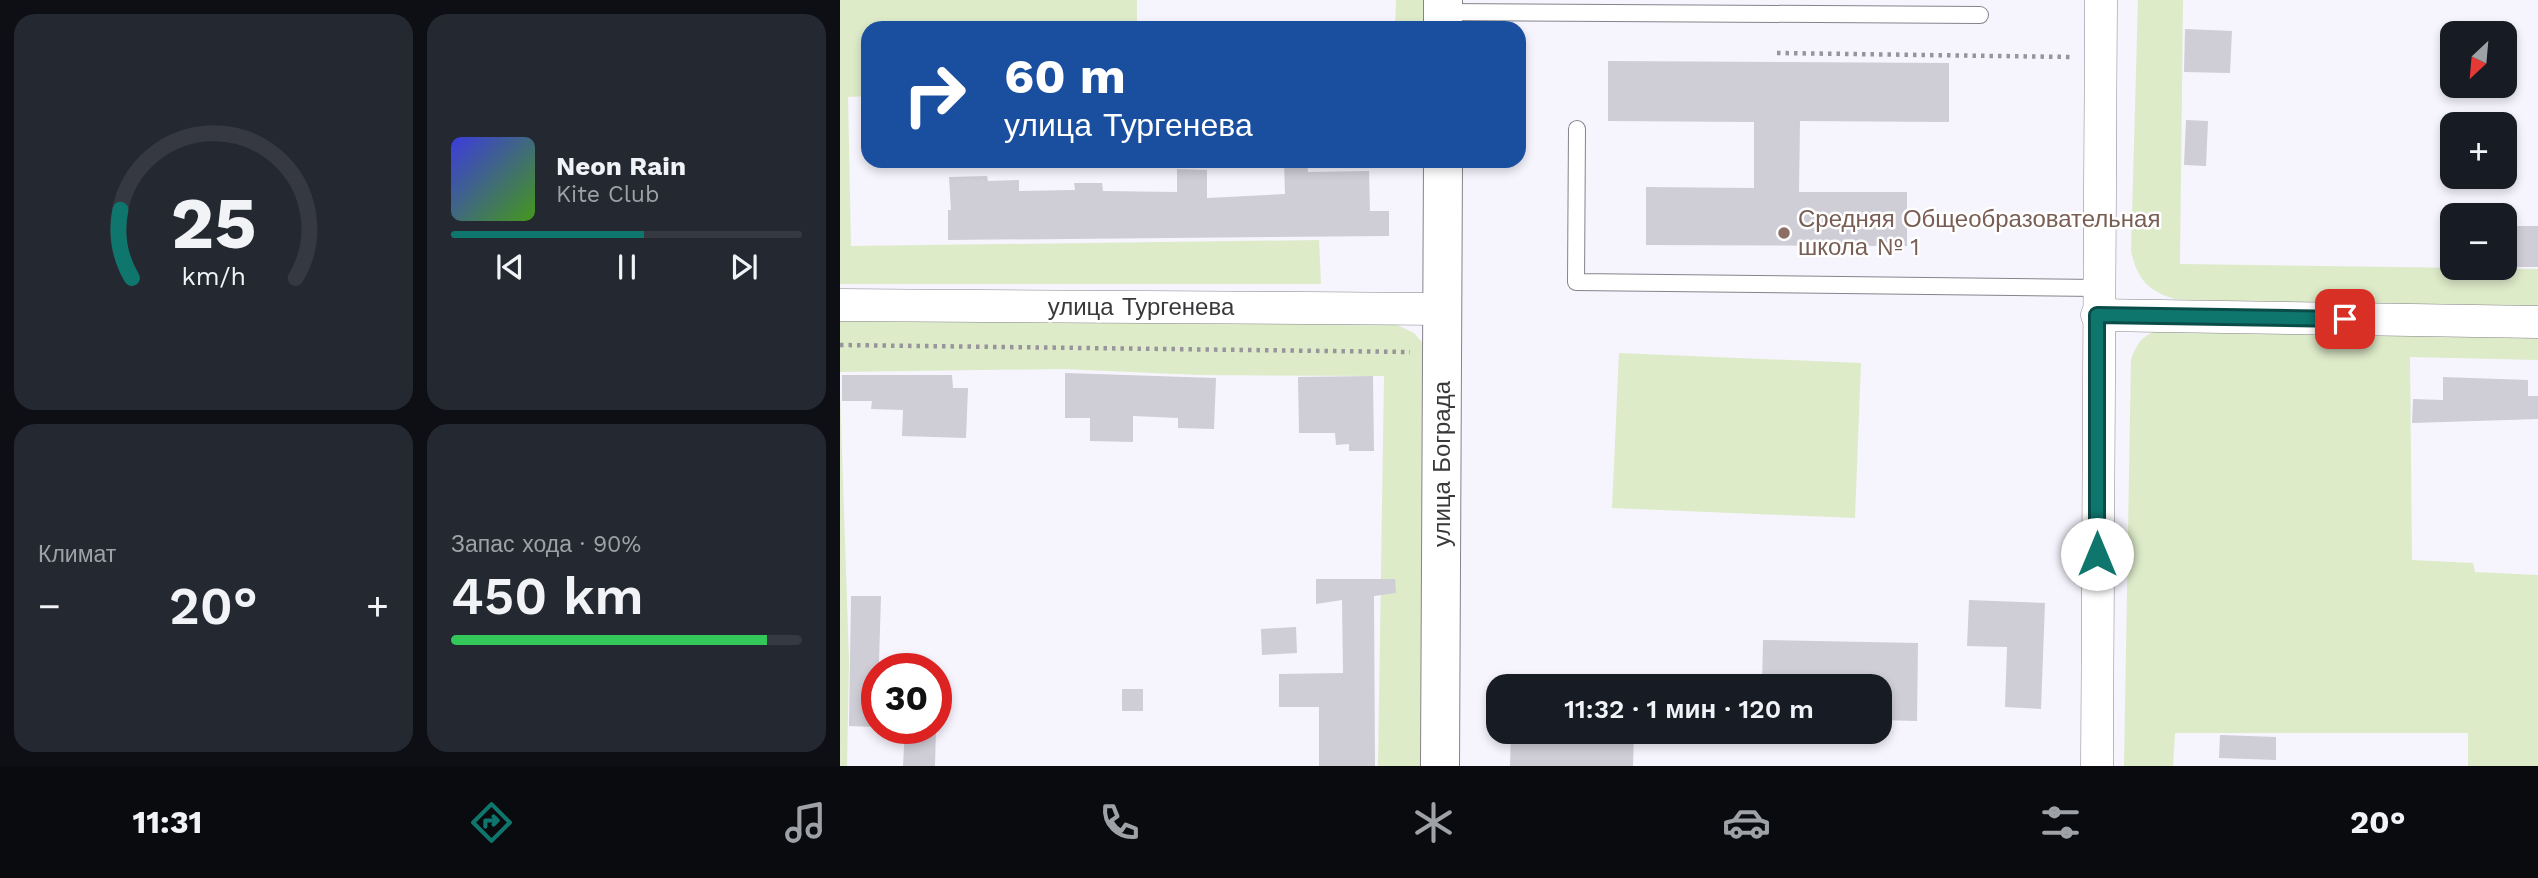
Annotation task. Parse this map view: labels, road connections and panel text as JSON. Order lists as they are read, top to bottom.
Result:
{
  "streets": {
    "street": ["улица Тургенева", "улица Бограда"]
  },
  "crossings": [
    ["улица Тургенева", "улица Бограда"]
  ],
  "places": ["Средняя Общеобразовательная школа № 1"],
  "north": "bottom left",
  "page": {
    "map_buttons": ["+", "−"],
    "turn": ["60 m", "улица Тургенева"],
    "song": ["Neon Rain", "Kite Club"],
    "tile": [
      "Климат",
      ["Запас хода · 90%", "450 km"]
    ],
    "heat": ["−", "20°", "+"],
    "limit": "30",
    "trip": "11:32 · 1 мин · 120 m",
    "tabs": ["11:31", "20°"],
    "gauge": ["25", "km/h"]
  }
}
